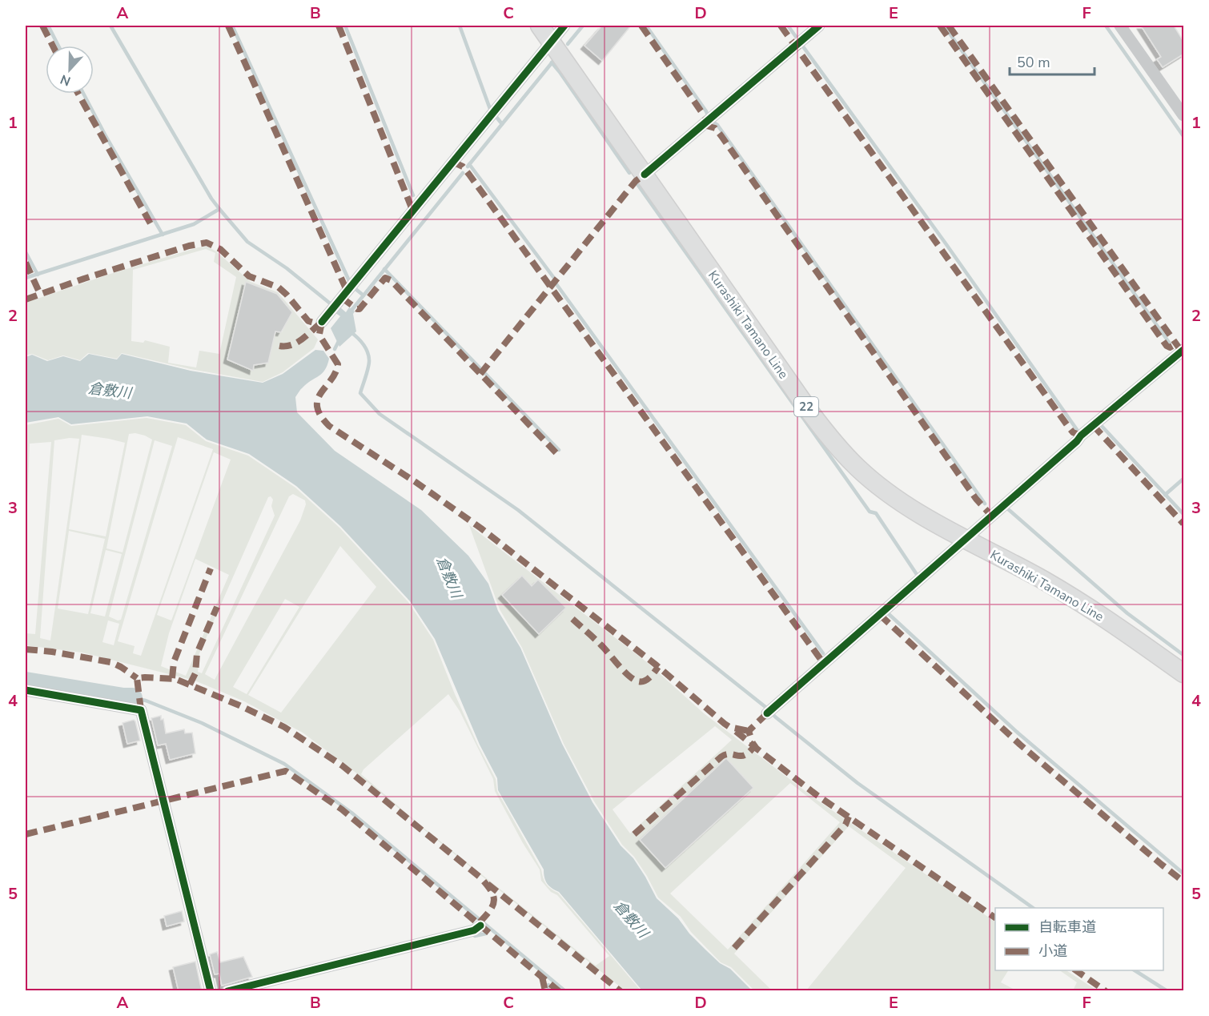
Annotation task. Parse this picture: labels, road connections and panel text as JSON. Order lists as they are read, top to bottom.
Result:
{
  "streets": {
    "main road": ["Kurashiki Tamano Line", "22"]
  },
  "water": ["倉敷川"],
  "legend": ["自転車道", "小道"],
  "scale_bar": "50 m",
  "north": "bottom",
  "grid": {
    "columns": [
      "A",
      "B",
      "C",
      "D",
      "E",
      "F"
    ],
    "rows": [
      "1",
      "2",
      "3",
      "4",
      "5"
    ]
  }
}
